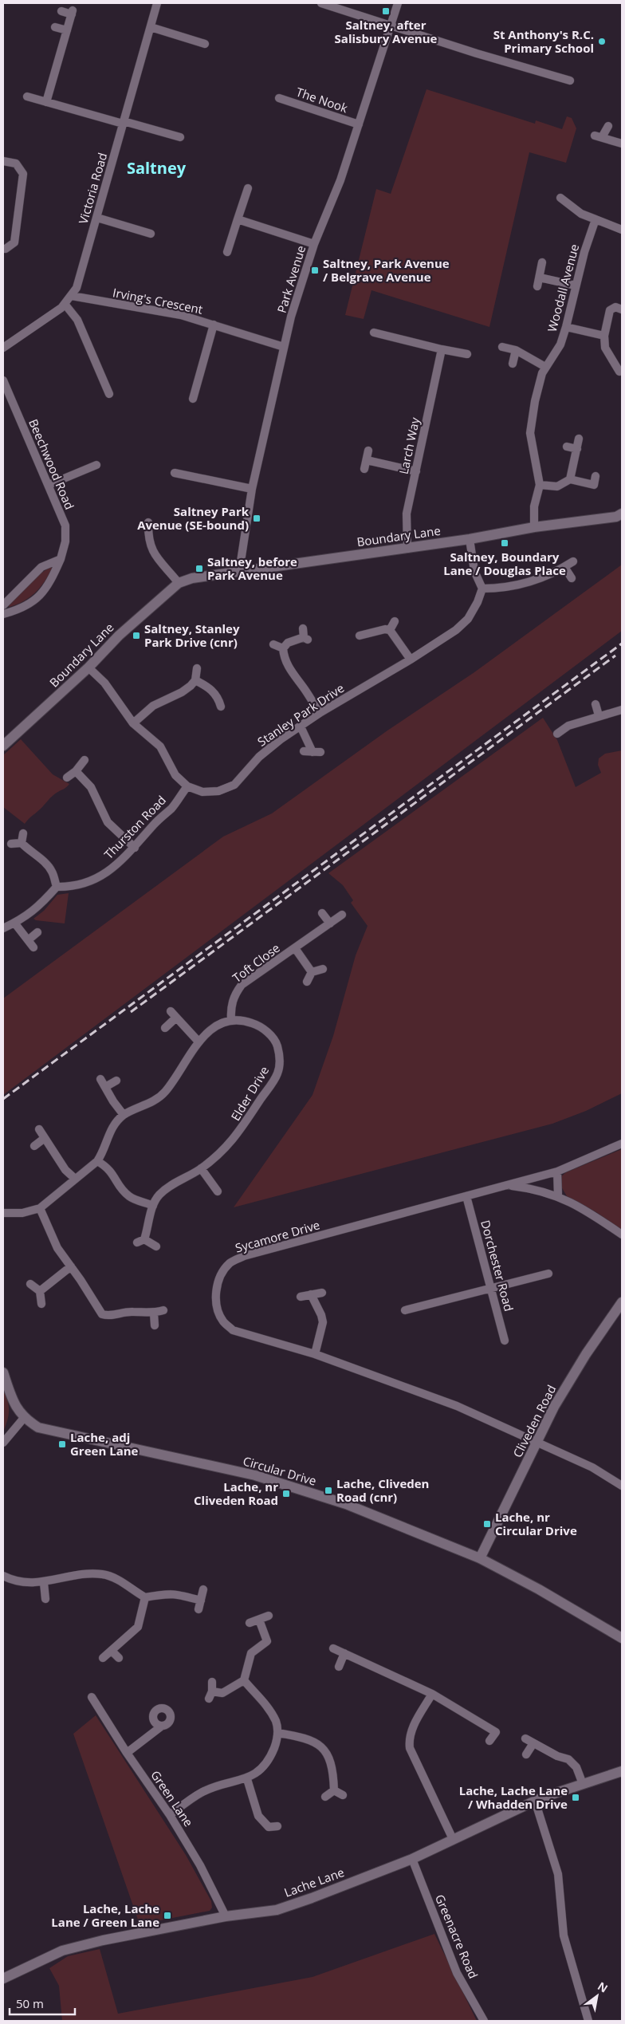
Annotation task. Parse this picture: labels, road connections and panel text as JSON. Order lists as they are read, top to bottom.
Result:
{
  "streets": {
    "street": [
      "The Nook",
      "Victoria Road",
      "Park Avenue",
      "Woodall Avenue",
      "Irving's Crescent",
      "Larch Way",
      "Beechwood Road",
      "Boundary Lane",
      "Stanley Park Drive",
      "Thurston Road",
      "Toft Close",
      "Elder Drive",
      "Sycamore Drive",
      "Dorchester Road",
      "Cliveden Road",
      "Circular Drive",
      "Green Lane",
      "Lache Lane",
      "Greenacre Road"
    ]
  },
  "crossings": [
    ["The Nook", "Park Avenue"],
    ["Victoria Road", "Irving's Crescent"],
    ["Park Avenue", "Irving's Crescent"],
    ["Park Avenue", "Boundary Lane"],
    ["Woodall Avenue", "Boundary Lane"],
    ["Larch Way", "Boundary Lane"],
    ["Stanley Park Drive", "Thurston Road"],
    ["Toft Close", "Elder Drive"],
    ["Sycamore Drive", "Dorchester Road"],
    ["Sycamore Drive", "Cliveden Road"],
    ["Cliveden Road", "Circular Drive"],
    ["Green Lane", "Lache Lane"],
    ["Lache Lane", "Greenacre Road"]
  ],
  "districts": ["Saltney"],
  "places": {
    "transit": [
      "Saltney, after Salisbury Avenue",
      "Saltney, Park Avenue / Belgrave Avenue",
      "Saltney Park Avenue (SE-bound)",
      "Saltney, Boundary Lane / Douglas Place",
      "Saltney, before Park Avenue",
      "Saltney, Stanley Park Drive (cnr)",
      "Lache, adj Green Lane",
      "Lache, Cliveden Road (cnr)",
      "Lache, nr Cliveden Road",
      "Lache, nr Circular Drive",
      "Lache, Lache Lane / Whadden Drive",
      "Lache, Lache Lane / Green Lane"
    ],
    "other": ["St Anthony's R.C. Primary School"]
  },
  "scale_bar": "50 m",
  "north": "top right"
}
